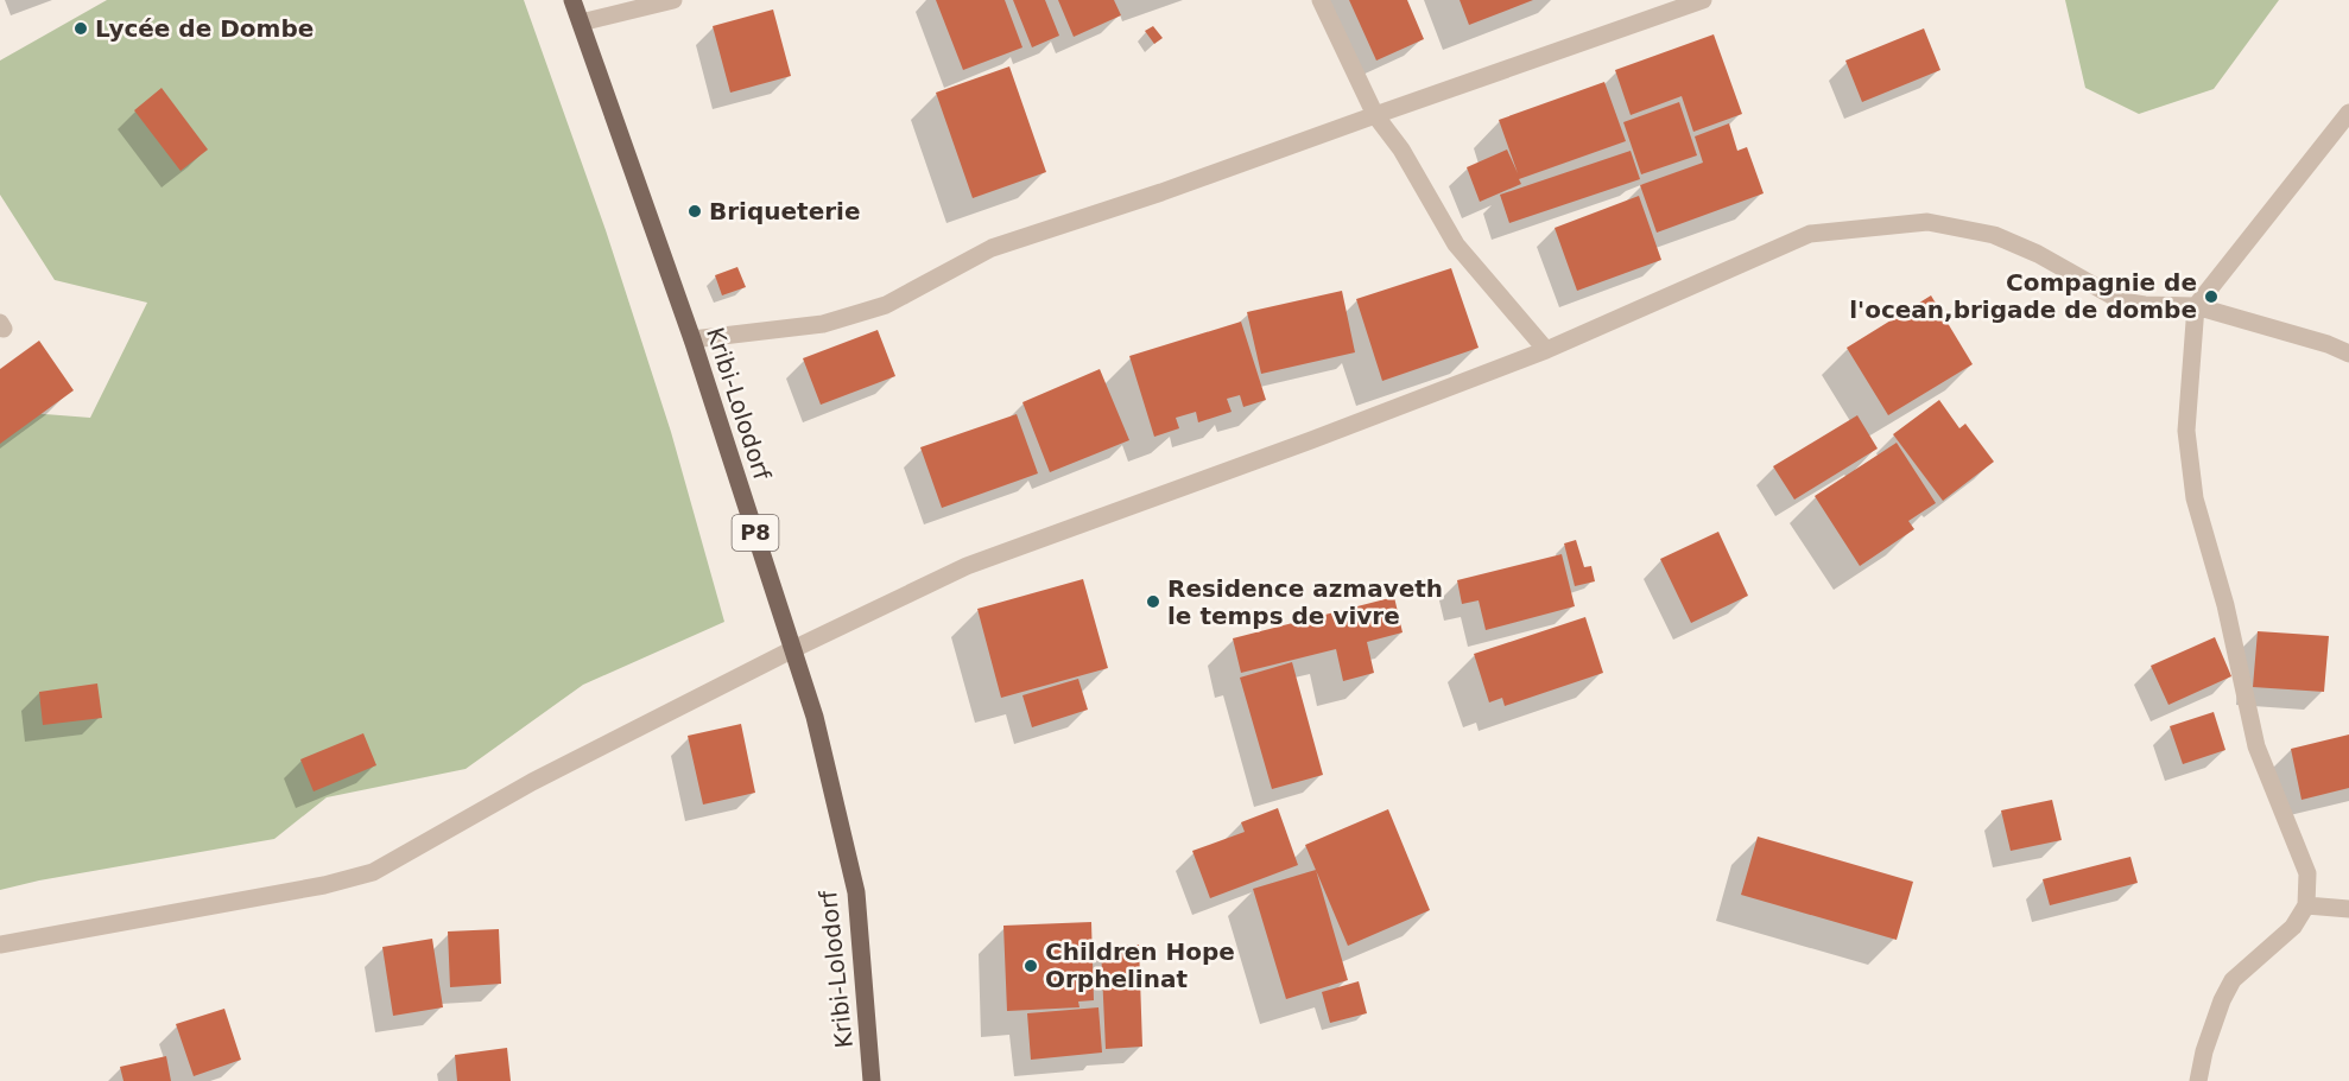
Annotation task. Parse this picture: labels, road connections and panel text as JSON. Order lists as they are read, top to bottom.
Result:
{
  "streets": {
    "main road": ["Kribi-Lolodorf", "P8"]
  },
  "places": [
    "Lycée de Dombe",
    "Briqueterie",
    "Compagnie de l'ocean,brigade de dombe",
    "Residence azmaveth le temps de vivre",
    "Children Hope Orphelinat"
  ]
}
